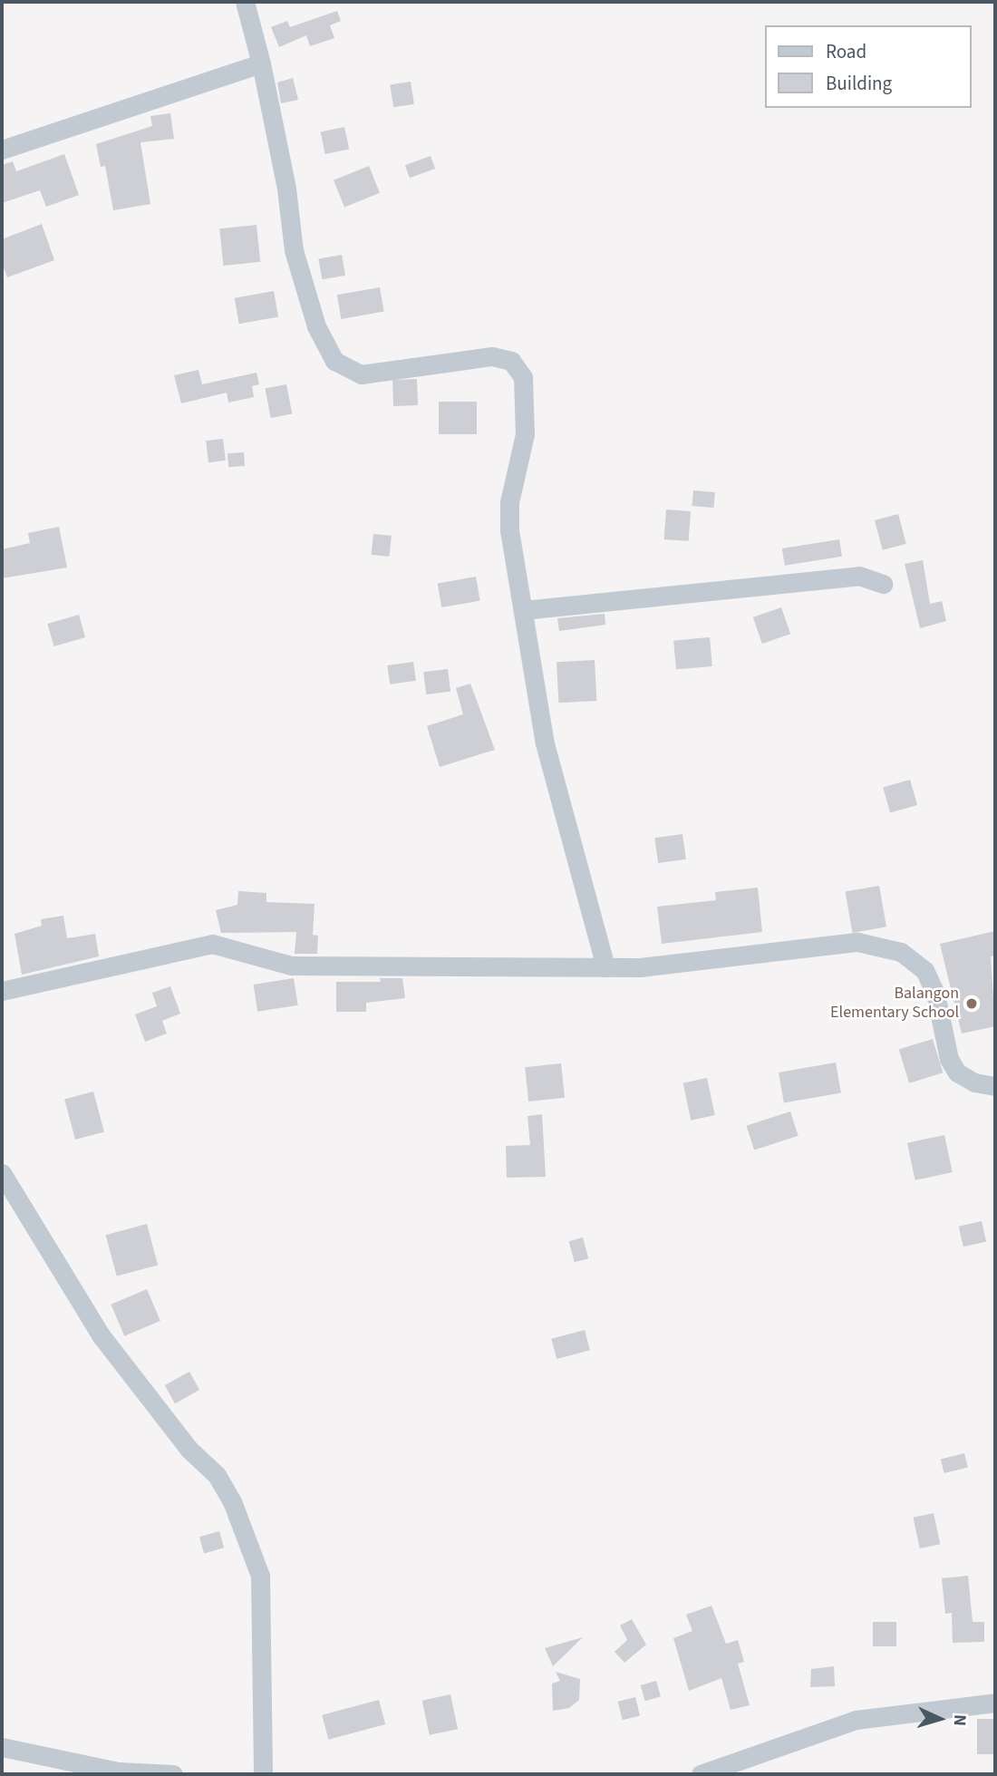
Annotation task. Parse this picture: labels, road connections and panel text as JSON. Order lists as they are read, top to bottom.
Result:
{
  "places": ["Balangon Elementary School"],
  "legend": ["Road", "Building"],
  "north": "right"
}
